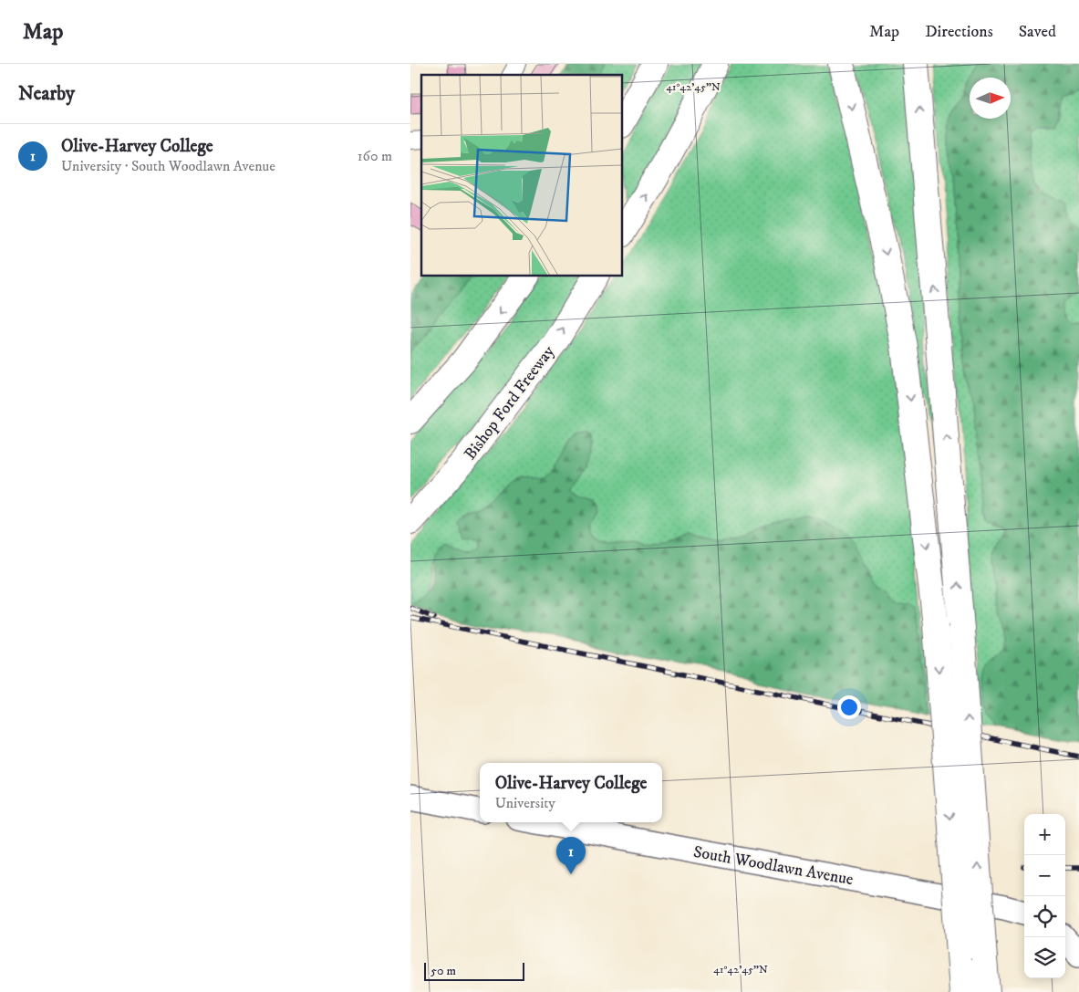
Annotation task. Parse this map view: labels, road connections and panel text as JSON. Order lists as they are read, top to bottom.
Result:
{
  "streets": {
    "highway": ["Bishop Ford Freeway"],
    "street": ["South Woodlawn Avenue"]
  },
  "scale_bar": "50 m",
  "north": "right",
  "page": {
    "header": "Map",
    "nav": ["Map", "Directions", "Saved"],
    "heading": "Nearby",
    "list": [
      {
        "mark": "1",
        "name": "Olive-Harvey College",
        "note": "University · South Woodlawn Avenue",
        "value": "160 m"
      }
    ],
    "popup": ["Olive-Harvey College", "University"],
    "map_buttons": ["+", "−"],
    "pins": "1",
    "scale": "50 m"
  },
  "coordinates": ["41°42'45\"N"]
}
